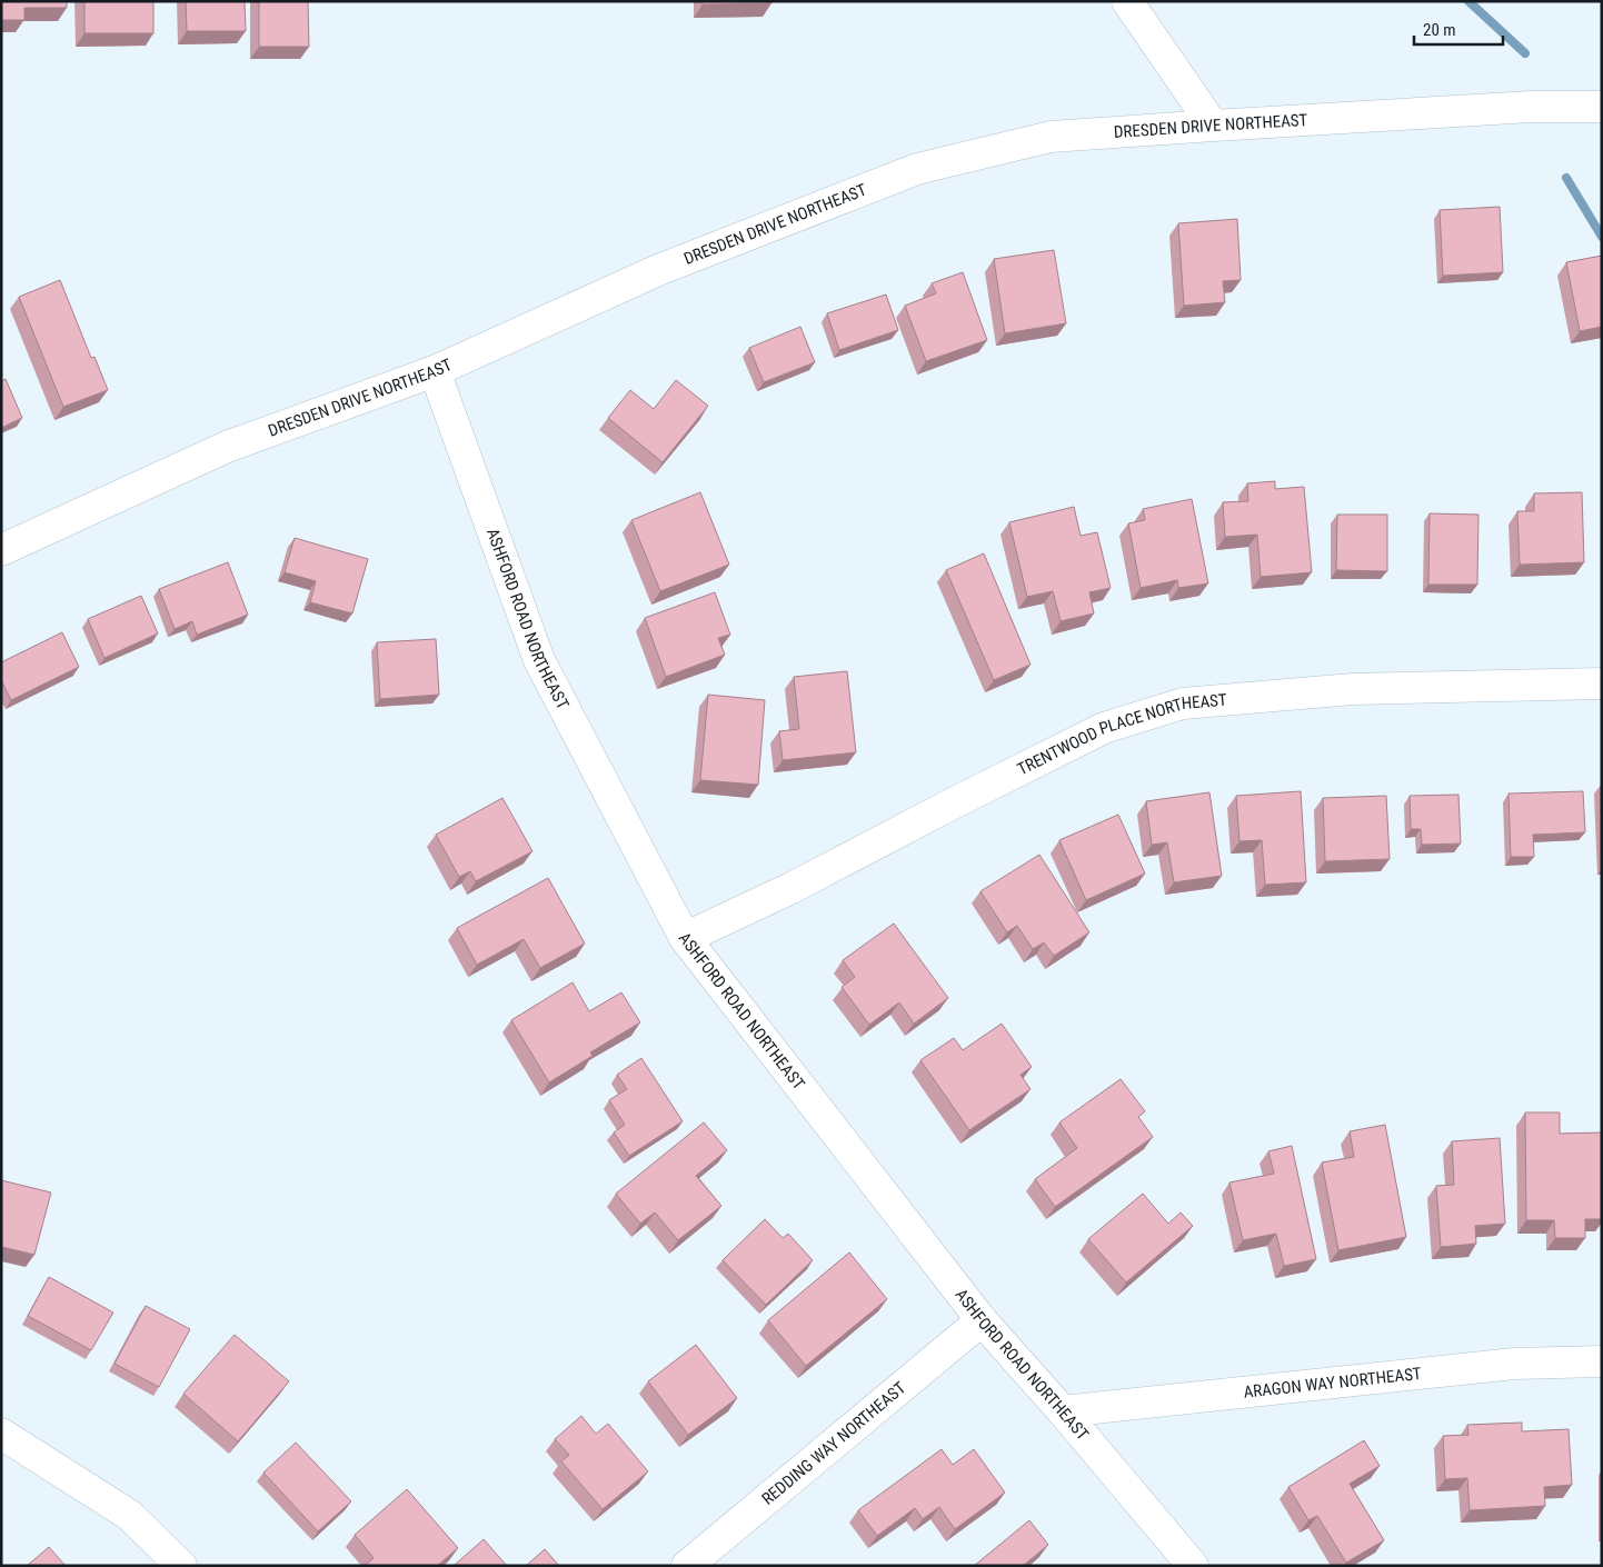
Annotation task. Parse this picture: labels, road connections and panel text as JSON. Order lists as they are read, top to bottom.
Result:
{
  "streets": {
    "street": [
      "DRESDEN DRIVE NORTHEAST",
      "ASHFORD ROAD NORTHEAST",
      "TRENTWOOD PLACE NORTHEAST",
      "ARAGON WAY NORTHEAST",
      "REDDING WAY NORTHEAST"
    ]
  },
  "crossings": [
    ["DRESDEN DRIVE NORTHEAST", "ASHFORD ROAD NORTHEAST"],
    ["ASHFORD ROAD NORTHEAST", "TRENTWOOD PLACE NORTHEAST"],
    ["ASHFORD ROAD NORTHEAST", "ARAGON WAY NORTHEAST"],
    ["ASHFORD ROAD NORTHEAST", "REDDING WAY NORTHEAST"]
  ],
  "scale_bar": "20 m"
}
